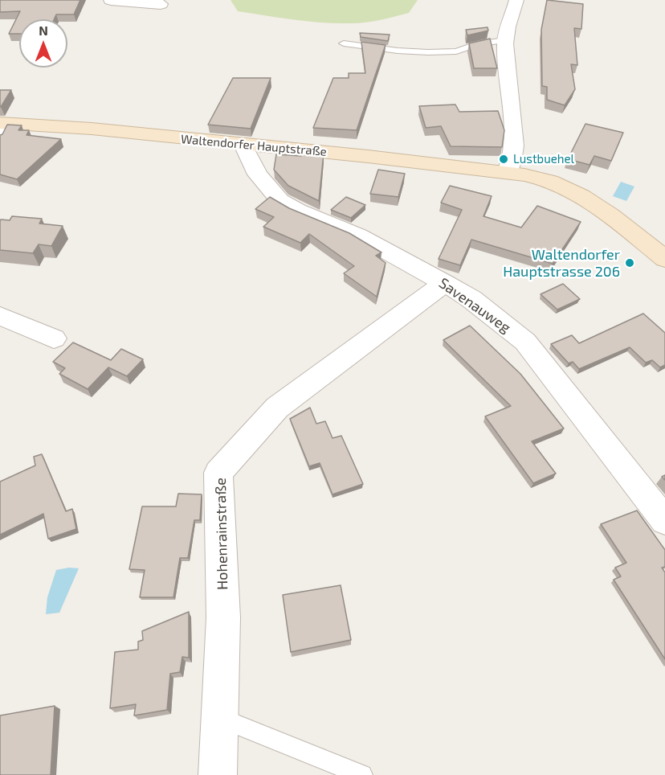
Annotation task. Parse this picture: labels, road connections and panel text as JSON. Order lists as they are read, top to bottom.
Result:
{
  "streets": {
    "main road": ["Waltendorfer Hauptstraße"],
    "street": ["Savenauweg", "Hohenrainstraße"]
  },
  "crossings": [
    ["Waltendorfer Hauptstraße", "Savenauweg"],
    ["Savenauweg", "Hohenrainstraße"]
  ],
  "places": ["Lustbuehel", "Waltendorfer Hauptstrasse 206"],
  "north": "top"
}
